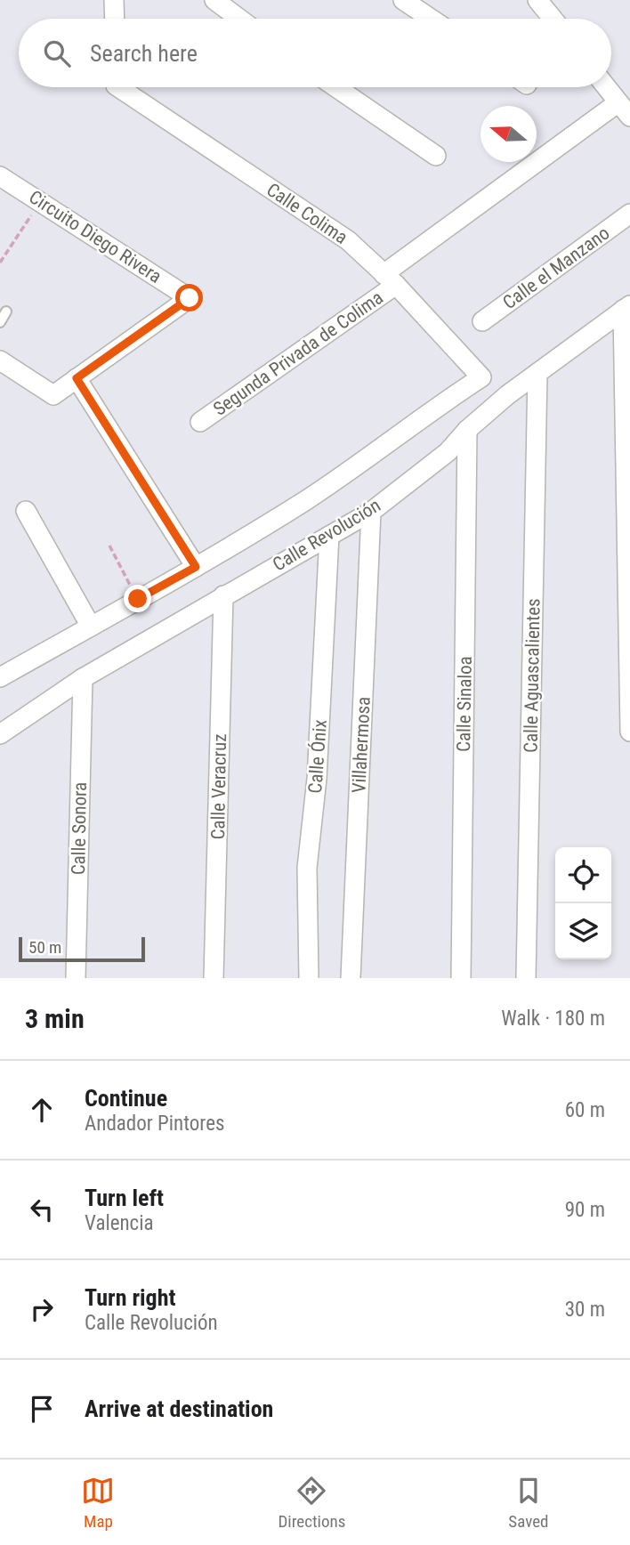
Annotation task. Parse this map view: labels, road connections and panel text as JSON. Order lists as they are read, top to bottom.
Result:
{
  "streets": {
    "street": [
      "Calle Colima",
      "Circuito Diego Rivera",
      "Calle el Manzano",
      "Segunda Privada de Colima",
      "Calle Revolución",
      "Calle Aguascalientes",
      "Calle Sinaloa",
      "Villahermosa",
      "Calle Ónix",
      "Calle Veracruz",
      "Calle Sonora"
    ]
  },
  "crossings": [
    ["Calle Colima", "Segunda Privada de Colima"],
    ["Calle Revolución", "Calle Aguascalientes"],
    ["Calle Revolución", "Calle Sinaloa"],
    ["Calle Revolución", "Villahermosa"],
    ["Calle Revolución", "Calle Ónix"],
    ["Calle Revolución", "Calle Veracruz"],
    ["Calle Revolución", "Calle Sonora"]
  ],
  "scale_bar": "50 m",
  "north": "left",
  "page": {
    "search": "Search here",
    "scale": "50 m",
    "heading": ["3 min", "Walk · 180 m"],
    "list": [
      ["Continue", "Andador Pintores", "60 m"],
      ["Turn left", "Valencia", "90 m"],
      ["Turn right", "Calle Revolución", "30 m"],
      "Arrive at destination"
    ],
    "nav": ["Map", "Directions", "Saved"]
  }
}
